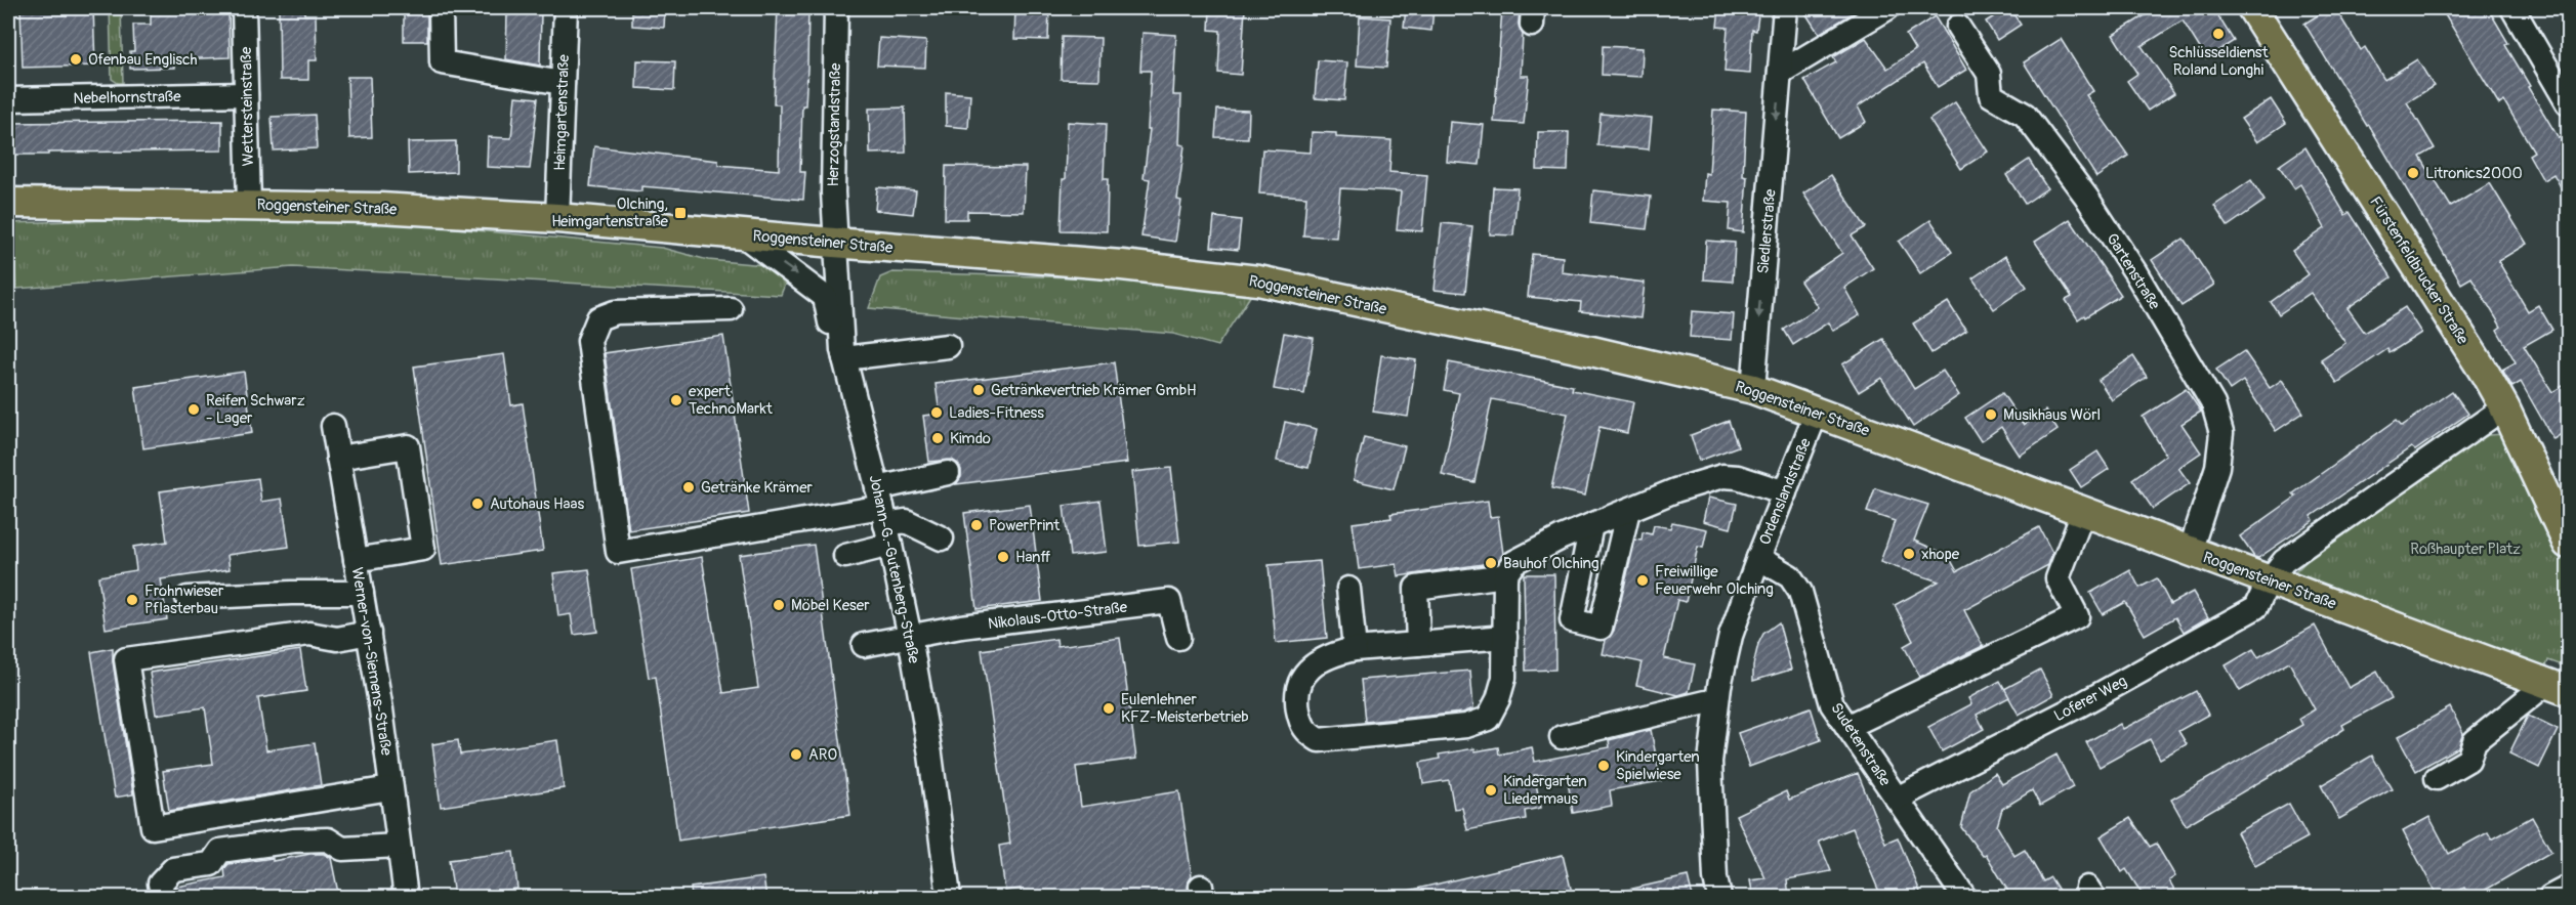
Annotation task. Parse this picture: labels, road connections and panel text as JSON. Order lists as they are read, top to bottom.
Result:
{
  "streets": {
    "main road": ["Roggensteiner Straße", "Fürstenfeldbrucker Straße"],
    "street": [
      "Nebelhornstraße",
      "Wettersteinstraße",
      "Heimgartenstraße",
      "Herzogstandstraße",
      "Siedlerstraße",
      "Gartenstraße",
      "Ordenslandstraße",
      "Johann-G.-Gutenberg-Straße",
      "Nikolaus-Otto-Straße",
      "Werner-von-Siemens-Straße",
      "Loferer Weg",
      "Sudetenstraße"
    ]
  },
  "crossings": [
    ["Nebelhornstraße", "Wettersteinstraße"],
    ["Wettersteinstraße", "Roggensteiner Straße"],
    ["Heimgartenstraße", "Roggensteiner Straße"],
    ["Herzogstandstraße", "Roggensteiner Straße"],
    ["Herzogstandstraße", "Johann-G.-Gutenberg-Straße"],
    ["Roggensteiner Straße", "Siedlerstraße"],
    ["Roggensteiner Straße", "Gartenstraße"],
    ["Roggensteiner Straße", "Ordenslandstraße"],
    ["Roggensteiner Straße", "Johann-G.-Gutenberg-Straße"],
    ["Roggensteiner Straße", "Loferer Weg"],
    ["Ordenslandstraße", "Sudetenstraße"],
    ["Johann-G.-Gutenberg-Straße", "Nikolaus-Otto-Straße"],
    ["Loferer Weg", "Sudetenstraße"]
  ],
  "one_way": ["Siedlerstraße"],
  "parks": ["Roßhaupter Platz"],
  "places": {
    "other": [
      "Schlüsseldienst Roland Longhi",
      "Ofenbau Englisch",
      "Litronics2000",
      "Getränkevertrieb Krämer GmbH",
      "expert TechnoMarkt",
      "Reifen Schwarz - Lager",
      "Ladies-Fitness",
      "Musikhaus Wörl",
      "Kimdo",
      "Getränke Krämer",
      "Autohaus Haas",
      "PowerPrint",
      "xhope",
      "Hanff",
      "Bauhof Olching",
      "Freiwillige Feuerwehr Olching",
      "Frohnwieser Pflasterbau",
      "Möbel Keser",
      "Eulenlehner KFZ-Meisterbetrieb",
      "ARO",
      "Kindergarten Spielwiese",
      "Kindergarten Liedermaus"
    ],
    "transit": ["Olching, Heimgartenstraße"]
  }
}
